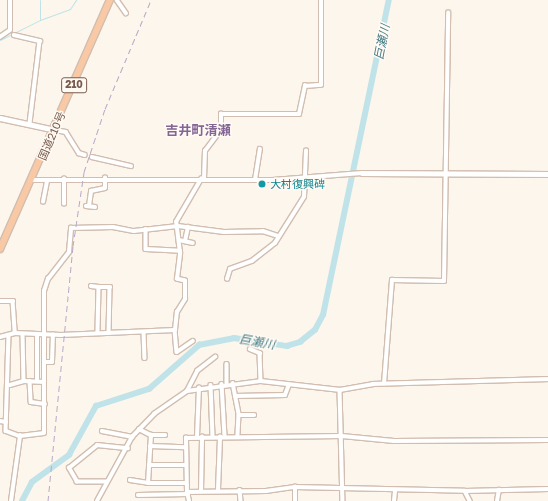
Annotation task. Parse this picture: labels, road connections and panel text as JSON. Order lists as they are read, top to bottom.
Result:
{
  "streets": {
    "highway": ["210", "国道210号"]
  },
  "districts": ["吉井町清瀬"],
  "water": ["巨瀬川"],
  "places": ["大村復興碑"]
}
